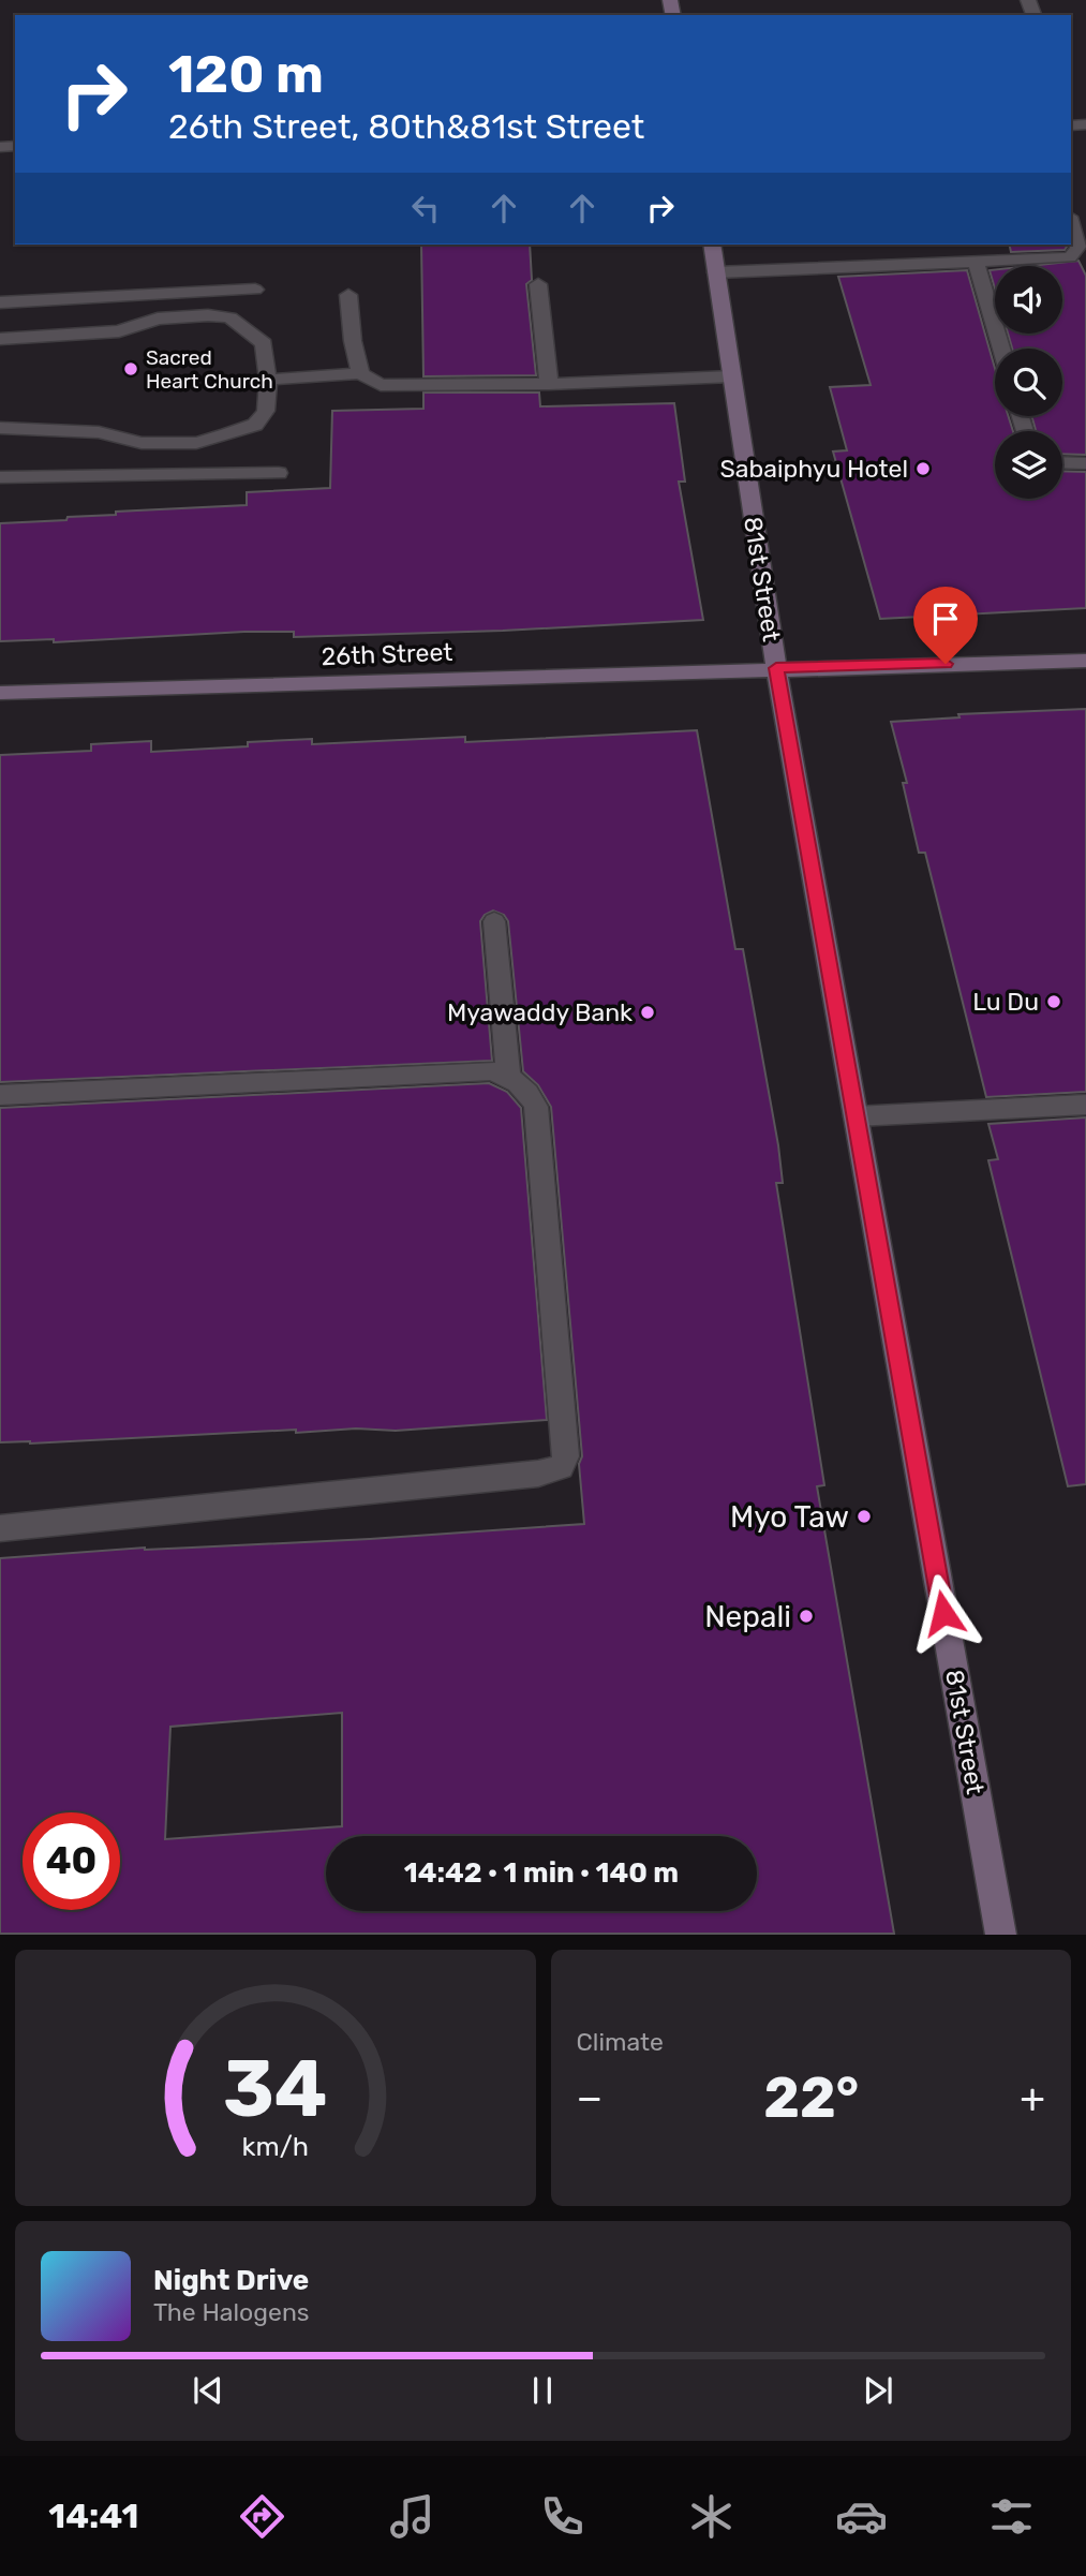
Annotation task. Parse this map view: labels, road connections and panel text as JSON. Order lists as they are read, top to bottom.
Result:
{
  "streets": {
    "street": ["81st Street", "26th Street"]
  },
  "crossings": [
    ["81st Street", "26th Street"]
  ],
  "places": [
    "Sacred Heart Church",
    "Sabaiphyu Hotel",
    "Lu Du",
    "Myawaddy Bank",
    "Myo Taw",
    "Nepali"
  ],
  "page": {
    "turn": ["120 m", "26th Street, 80th&81st Street"],
    "limit": "40",
    "trip": "14:42 · 1 min · 140 m",
    "tile": "Climate",
    "heat": ["−", "22°", "+"],
    "song": ["Night Drive", "The Halogens"],
    "tabs": "14:41",
    "gauge": ["34", "km/h"]
  }
}
